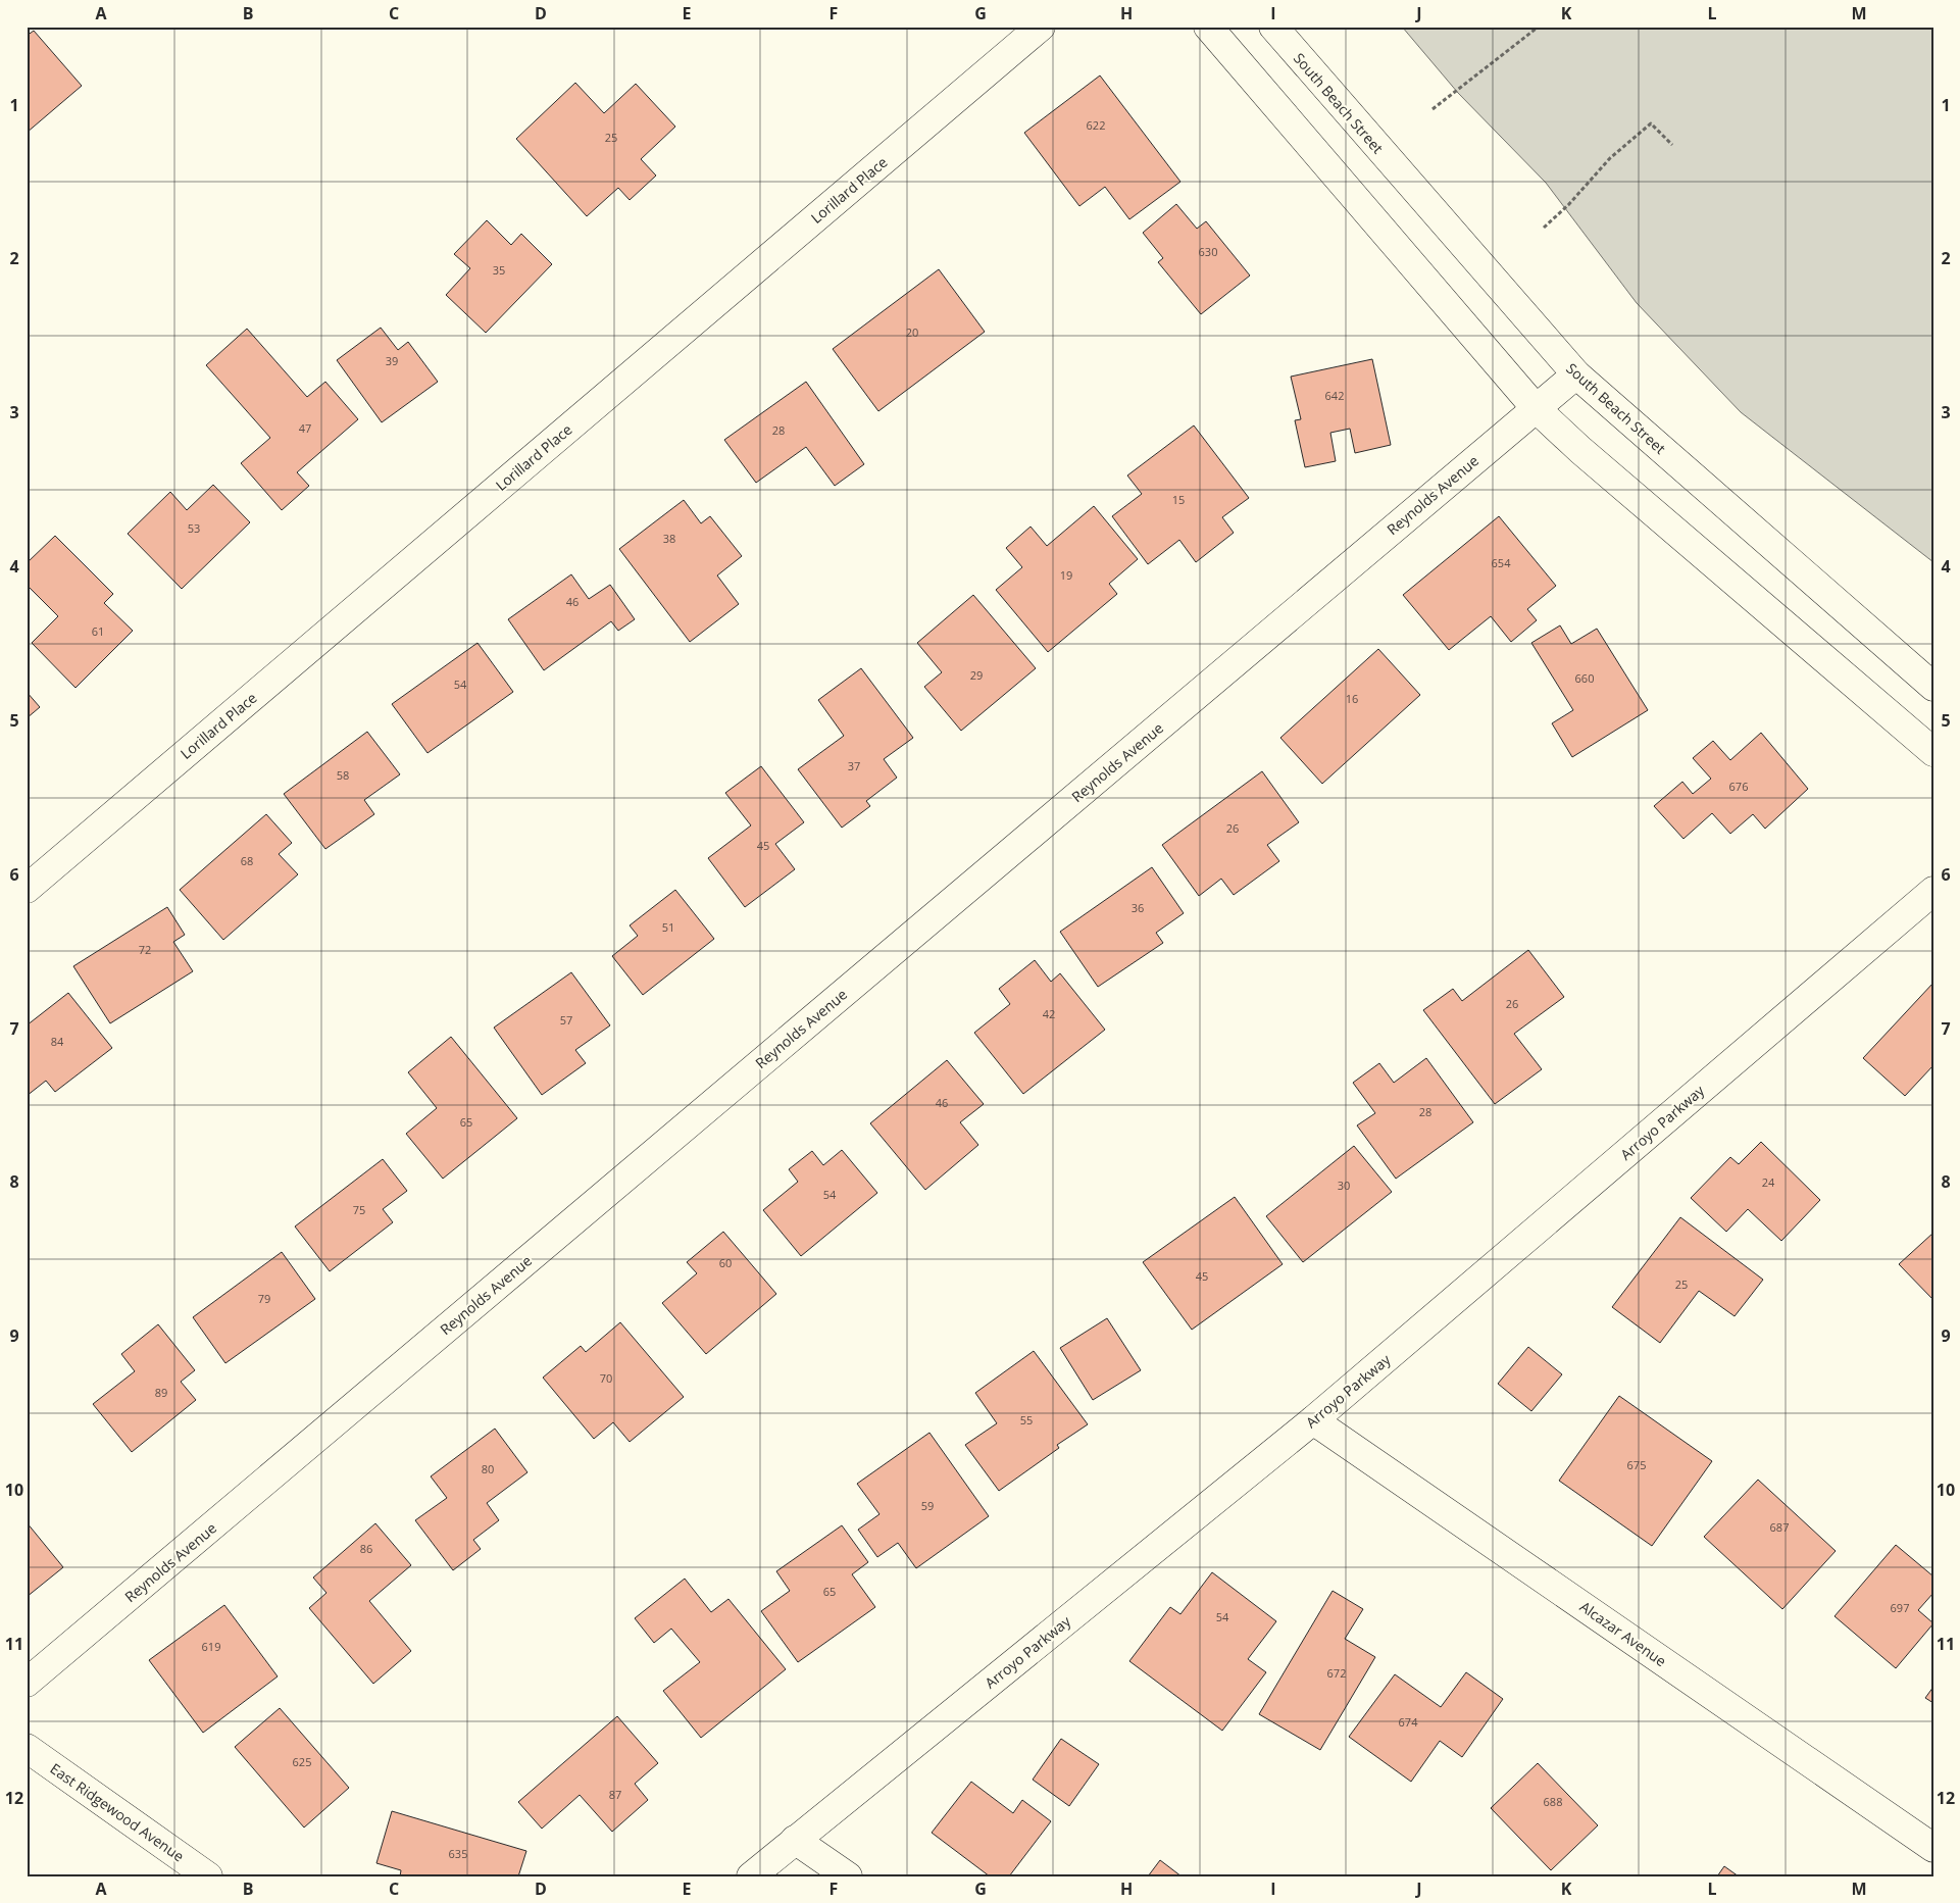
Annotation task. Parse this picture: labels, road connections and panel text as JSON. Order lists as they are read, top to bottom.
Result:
{
  "streets": {
    "street": [
      "South Beach Street",
      "Lorillard Place",
      "Reynolds Avenue",
      "Arroyo Parkway",
      "Alcazar Avenue",
      "East Ridgewood Avenue"
    ]
  },
  "crossings": [
    ["South Beach Street", "Reynolds Avenue"],
    ["Arroyo Parkway", "Alcazar Avenue"]
  ],
  "house_numbers": [
    "622",
    "25",
    "630",
    "35",
    "20",
    "39",
    "642",
    "47",
    "28",
    "15",
    "53",
    "38",
    "654",
    "19",
    "46",
    "61",
    "29",
    "660",
    "54",
    "16",
    "37",
    "58",
    "676",
    "26",
    "45",
    "68",
    "36",
    "51",
    "72",
    "26",
    "42",
    "57",
    "84",
    "46",
    "28",
    "65",
    "24",
    "30",
    "54",
    "75",
    "60",
    "45",
    "25",
    "79",
    "70",
    "89",
    "55",
    "675",
    "80",
    "59",
    "687",
    "86",
    "65",
    "697",
    "54",
    "619",
    "672",
    "674",
    "625",
    "87",
    "688",
    "635"
  ],
  "grid": {
    "columns": [
      "A",
      "B",
      "C",
      "D",
      "E",
      "F",
      "G",
      "H",
      "I",
      "J",
      "K",
      "L",
      "M"
    ],
    "rows": [
      "1",
      "2",
      "3",
      "4",
      "5",
      "6",
      "7",
      "8",
      "9",
      "10",
      "11",
      "12"
    ]
  }
}
